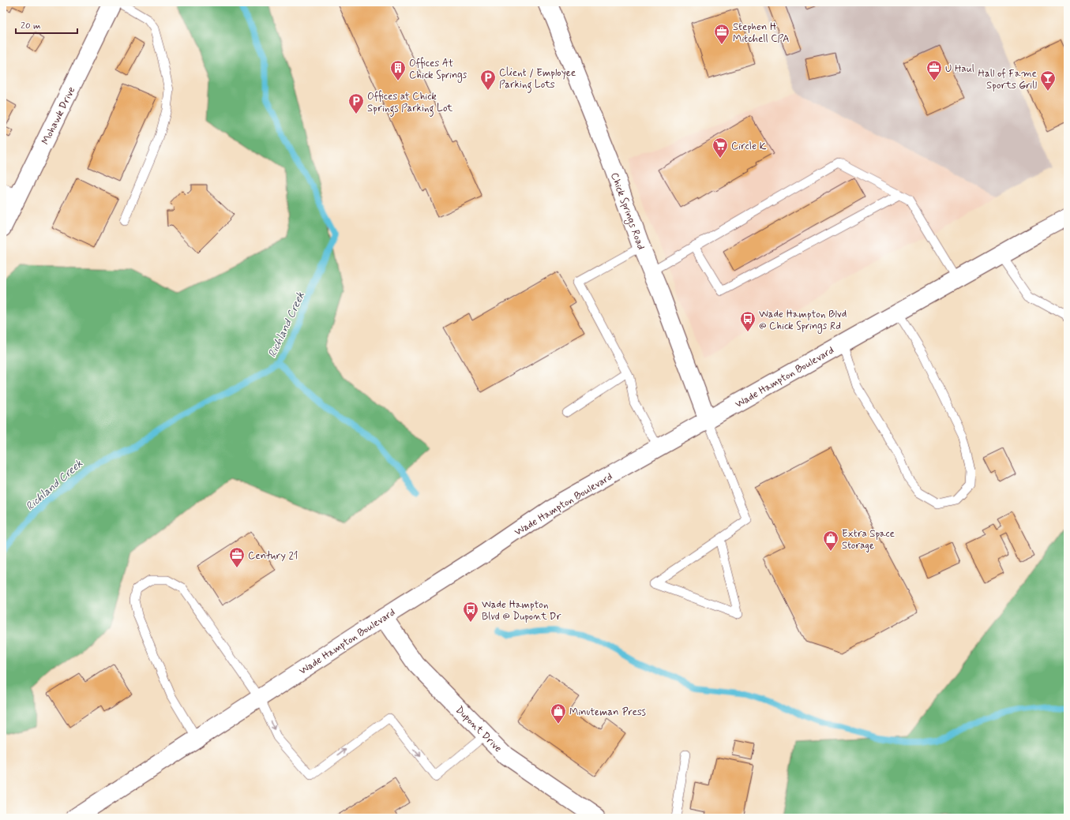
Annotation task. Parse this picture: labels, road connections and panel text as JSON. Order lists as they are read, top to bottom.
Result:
{
  "streets": {
    "main road": [
      "Mohawk Drive",
      "Chick Springs Road",
      "Wade Hampton Boulevard",
      "Dupont Drive"
    ]
  },
  "crossings": [
    ["Chick Springs Road", "Wade Hampton Boulevard"],
    ["Wade Hampton Boulevard", "Dupont Drive"]
  ],
  "water": ["Richland Creek"],
  "places": {
    "office": ["Stephen H Mitchell CPA", "U Haul", "Century 21"],
    "building": ["Offices At Chick Springs"],
    "parking": ["Client / Employee Parking Lots", "Offices at Chick Springs Parking Lot"],
    "bar": ["Hall of Fame Sports Grill"],
    "supermarket": ["Circle K"],
    "bus stop": ["Wade Hampton Blvd @ Chick Springs Rd", "Wade Hampton Blvd @ Dupont Dr"],
    "shop": ["Extra Space Storage", "Minuteman Press"]
  },
  "scale_bar": "20 m"
}
